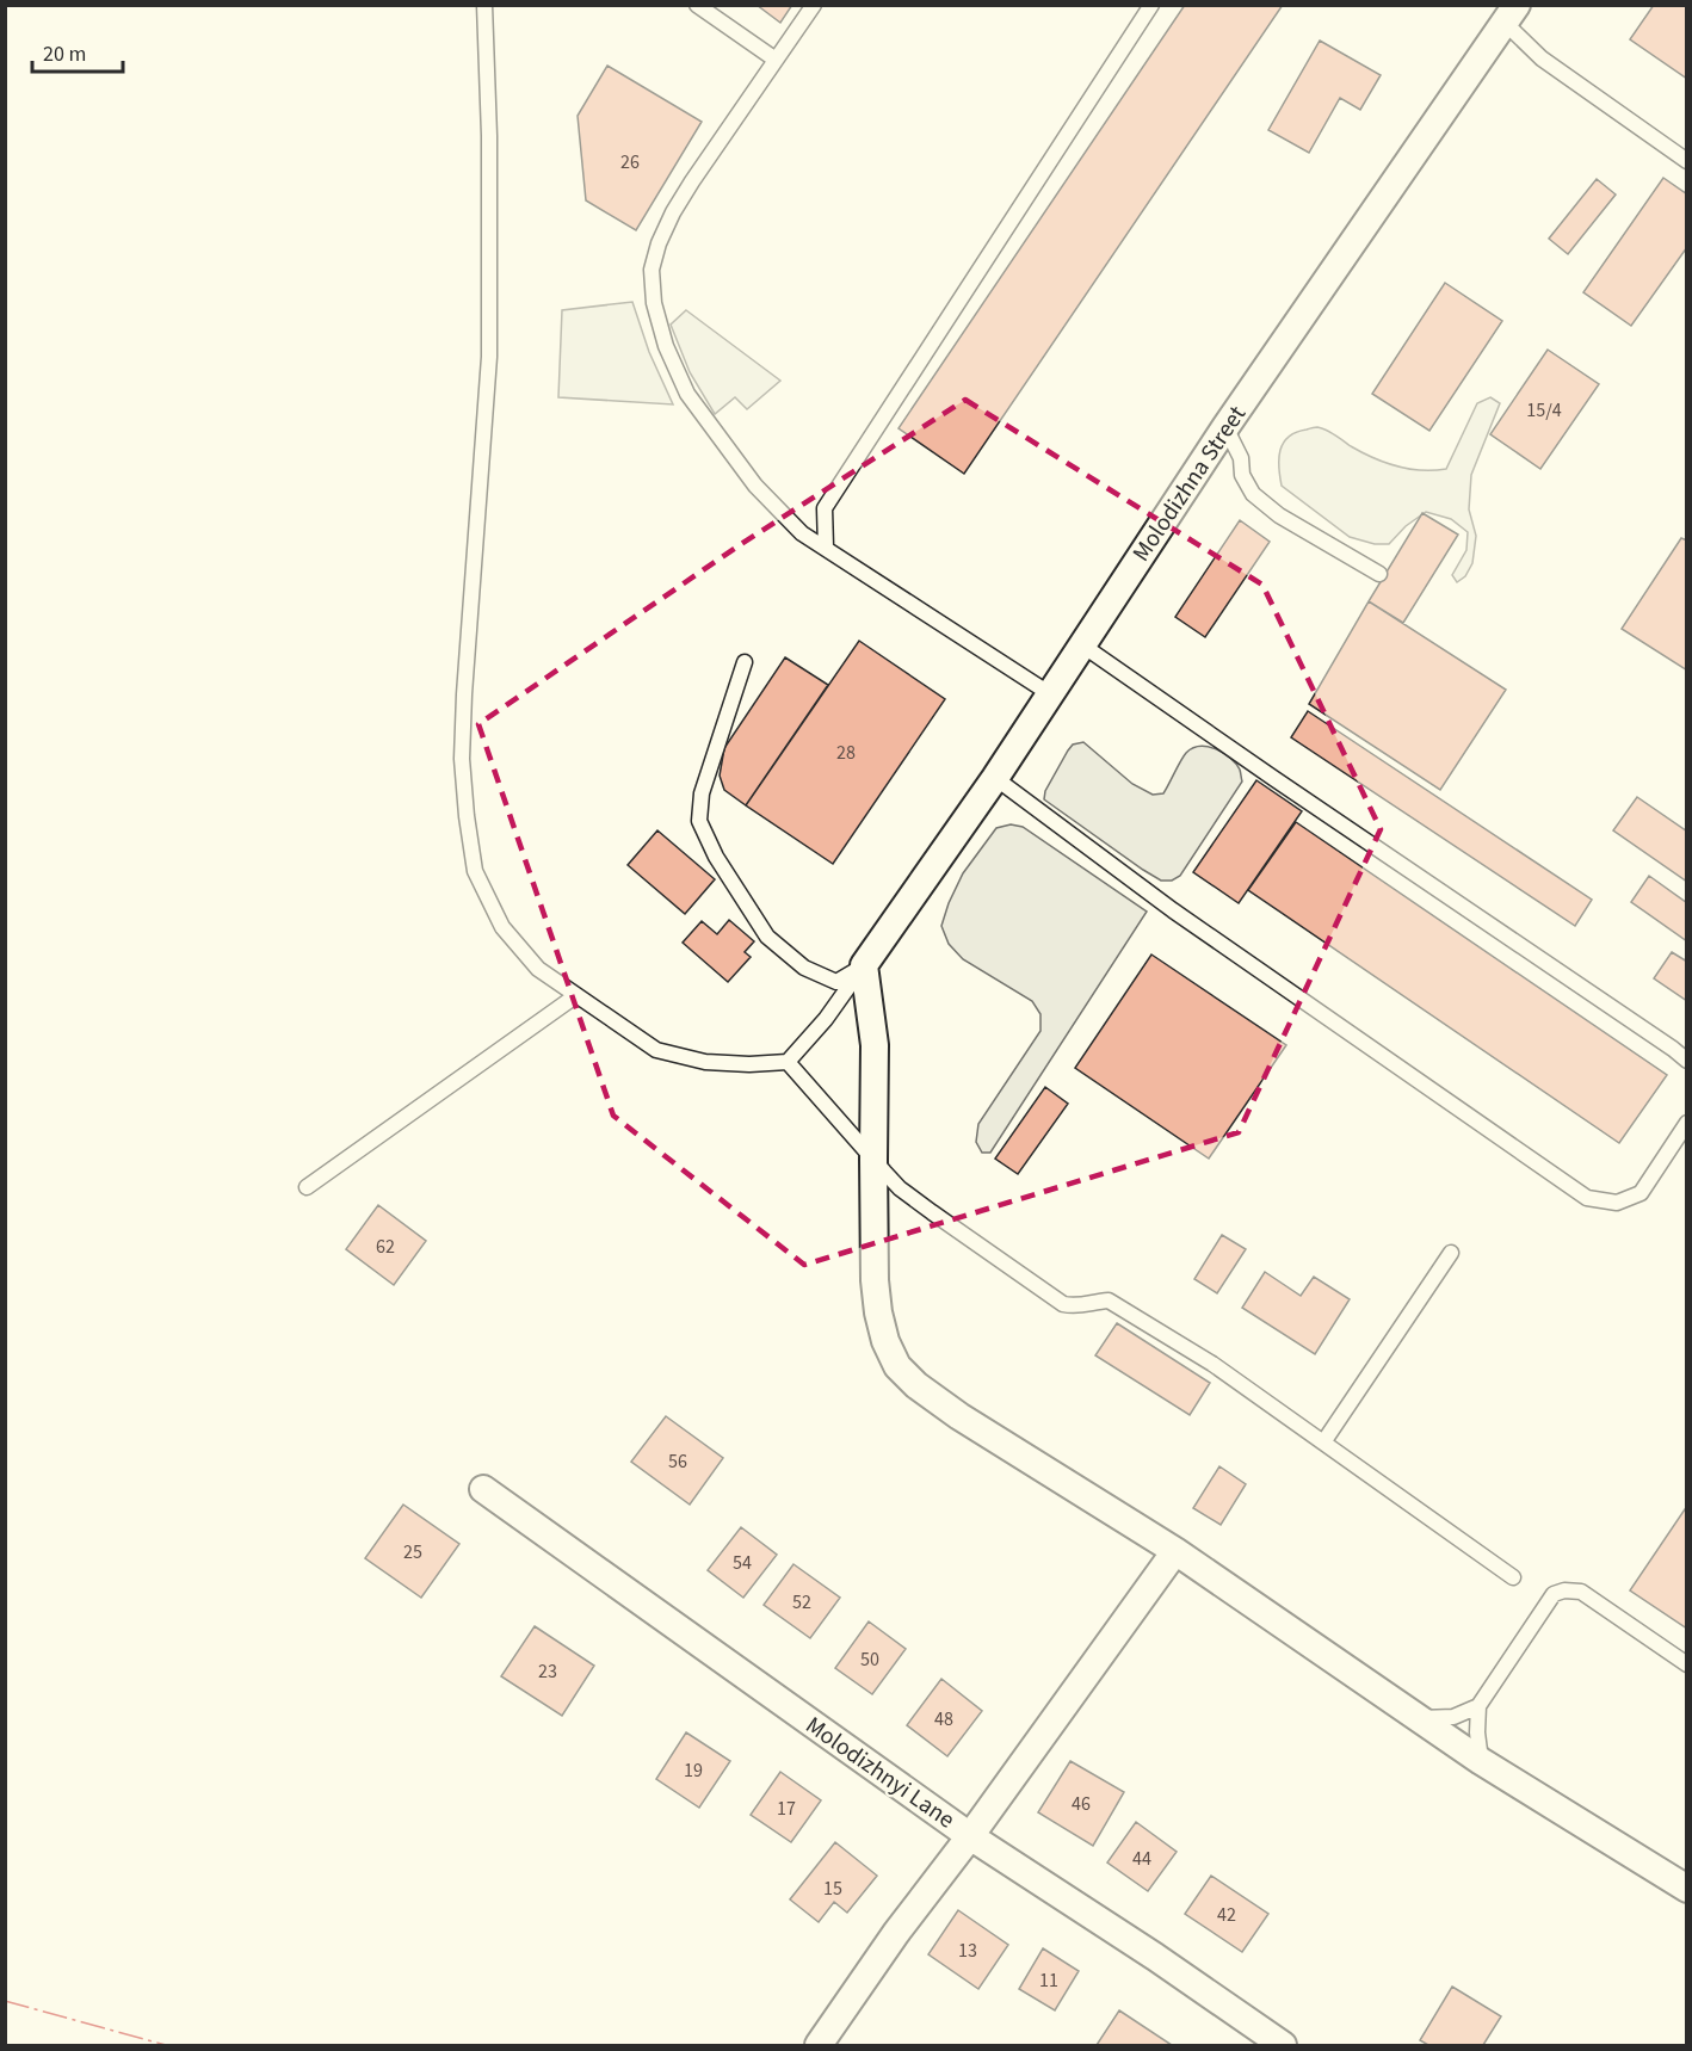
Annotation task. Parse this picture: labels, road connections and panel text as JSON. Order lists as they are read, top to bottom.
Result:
{
  "streets": {
    "street": ["Molodizhna Street", "Molodizhnyi Lane"]
  },
  "house_numbers": [
    "26",
    "15/4",
    "28",
    "62",
    "56",
    "25",
    "54",
    "52",
    "50",
    "23",
    "48",
    "19",
    "46",
    "17",
    "44",
    "15",
    "42",
    "13",
    "11"
  ],
  "scale_bar": "20 m"
}
